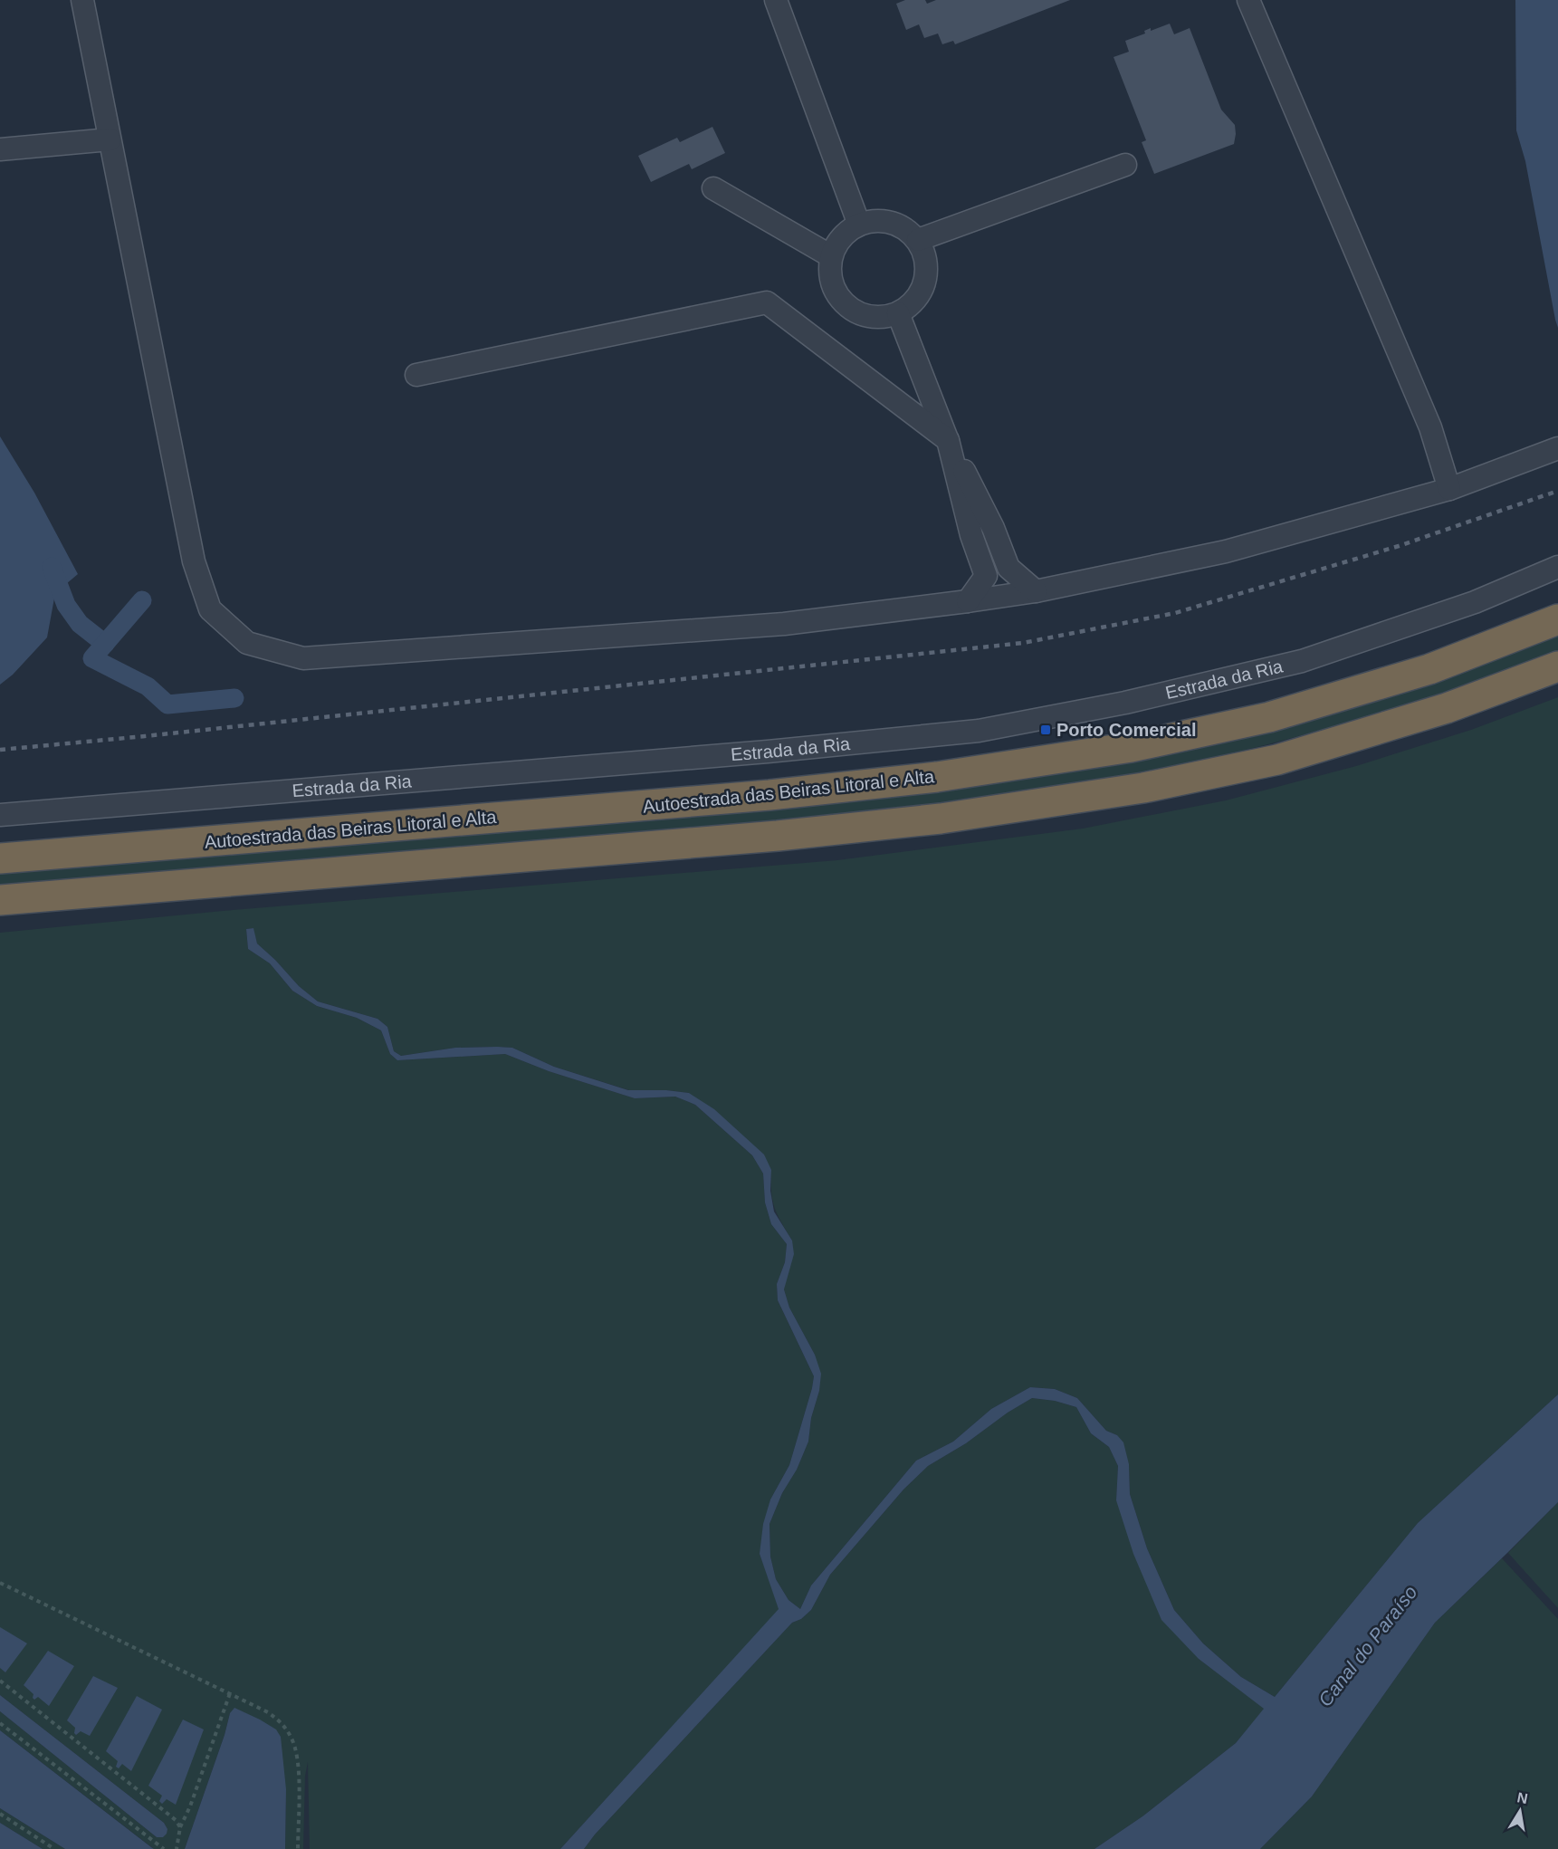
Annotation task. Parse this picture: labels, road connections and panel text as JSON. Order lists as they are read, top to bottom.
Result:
{
  "streets": {
    "highway": ["Autoestrada das Beiras Litoral e Alta"],
    "street": ["Estrada da Ria"]
  },
  "water": ["Canal do Paraíso"],
  "places": {
    "transit": ["Porto Comercial"]
  },
  "north": "top"
}
